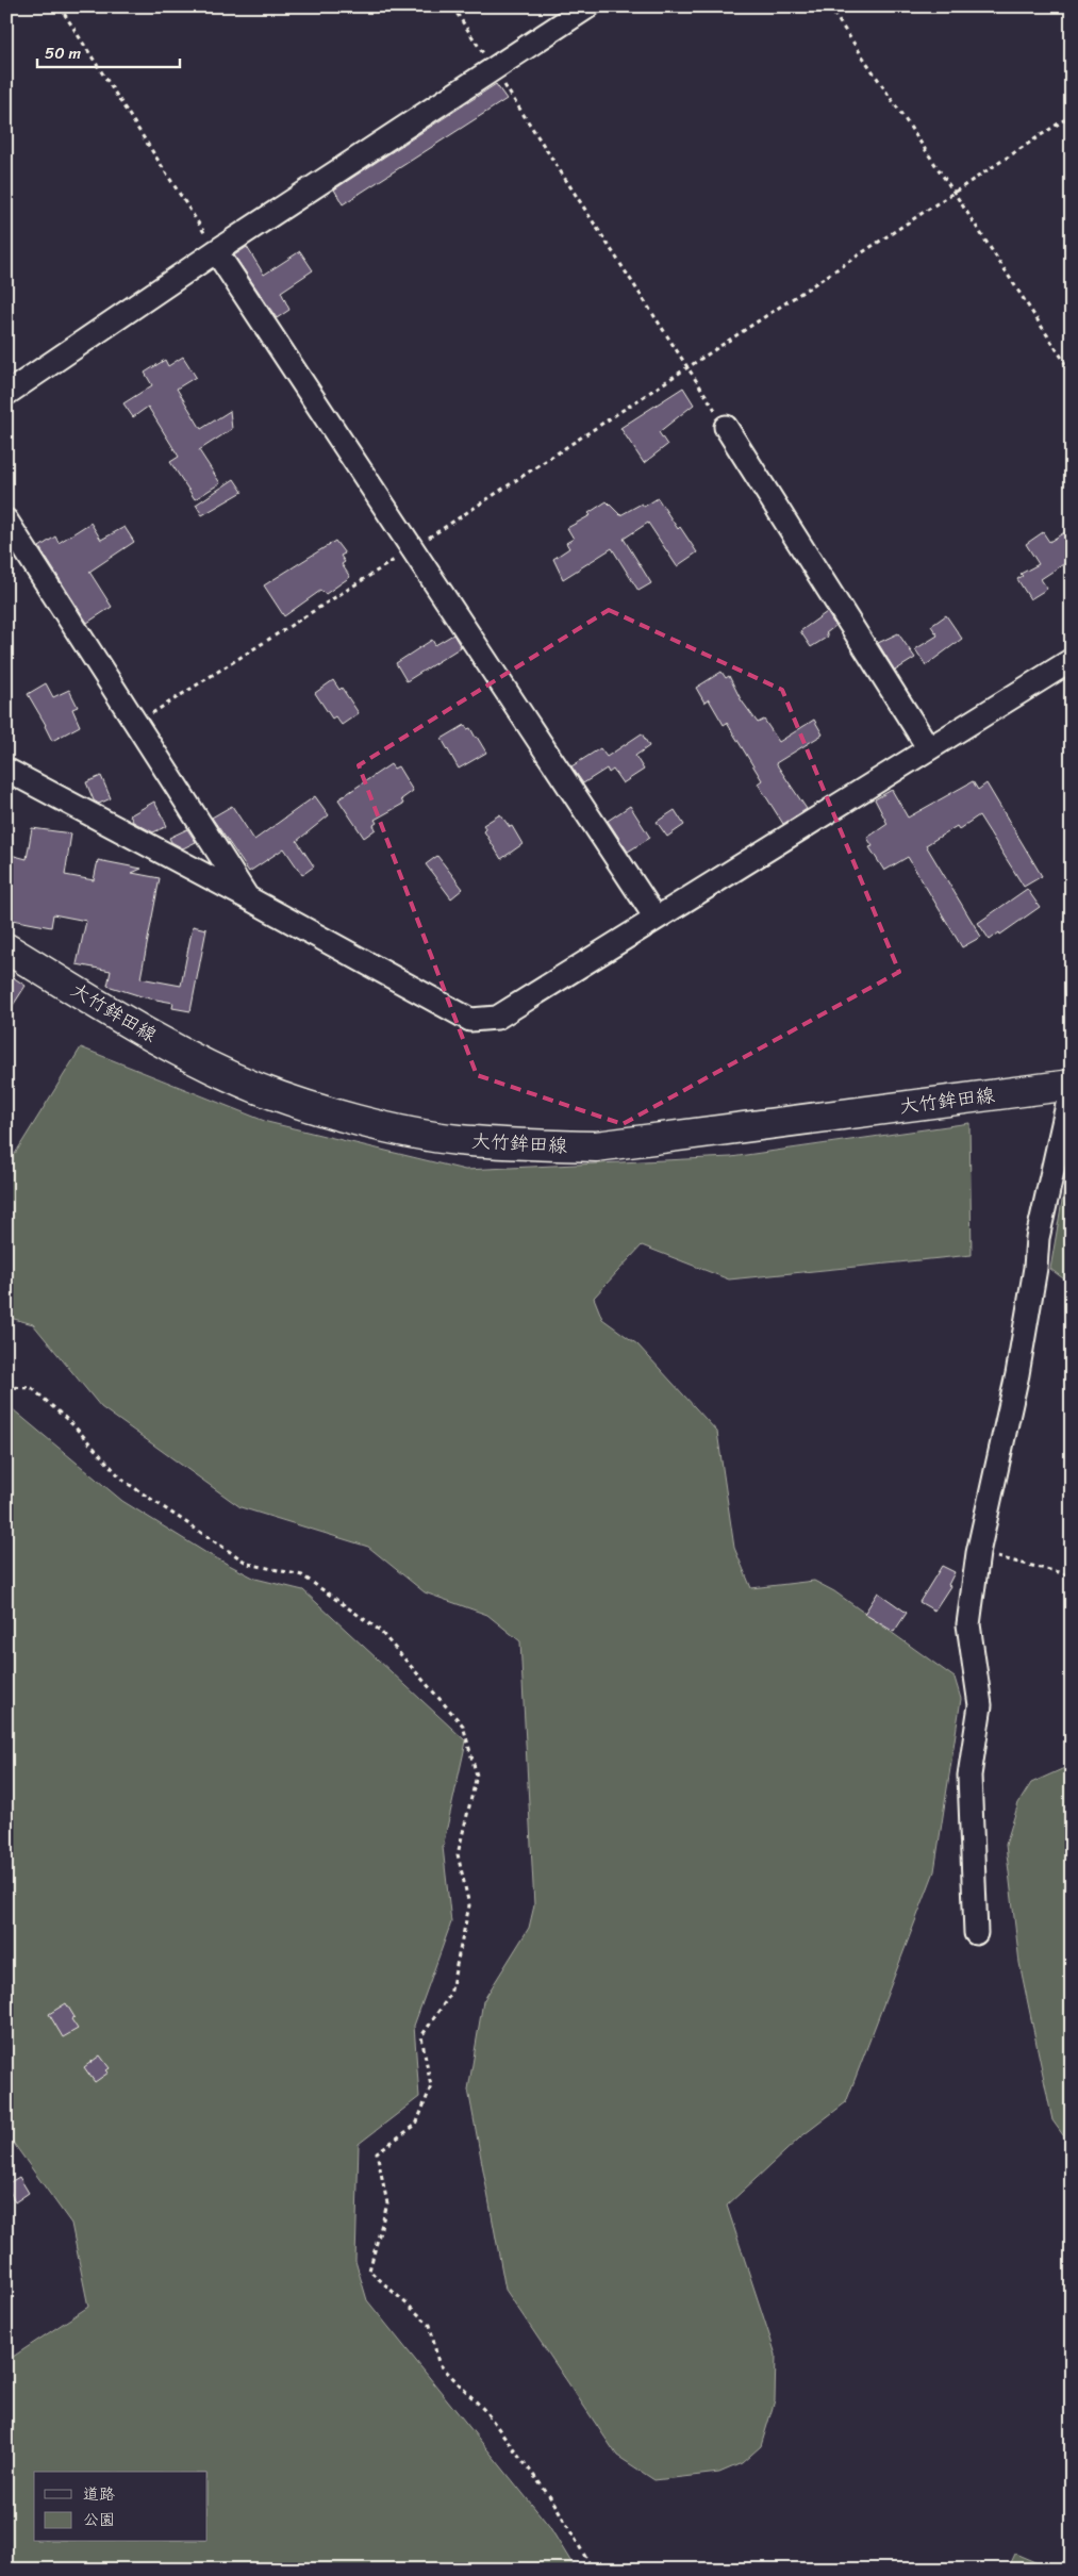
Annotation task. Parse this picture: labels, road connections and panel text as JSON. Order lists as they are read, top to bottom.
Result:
{
  "streets": {
    "main road": ["大竹鉾田線"]
  },
  "legend": ["道路", "公園"],
  "scale_bar": "50 m"
}
